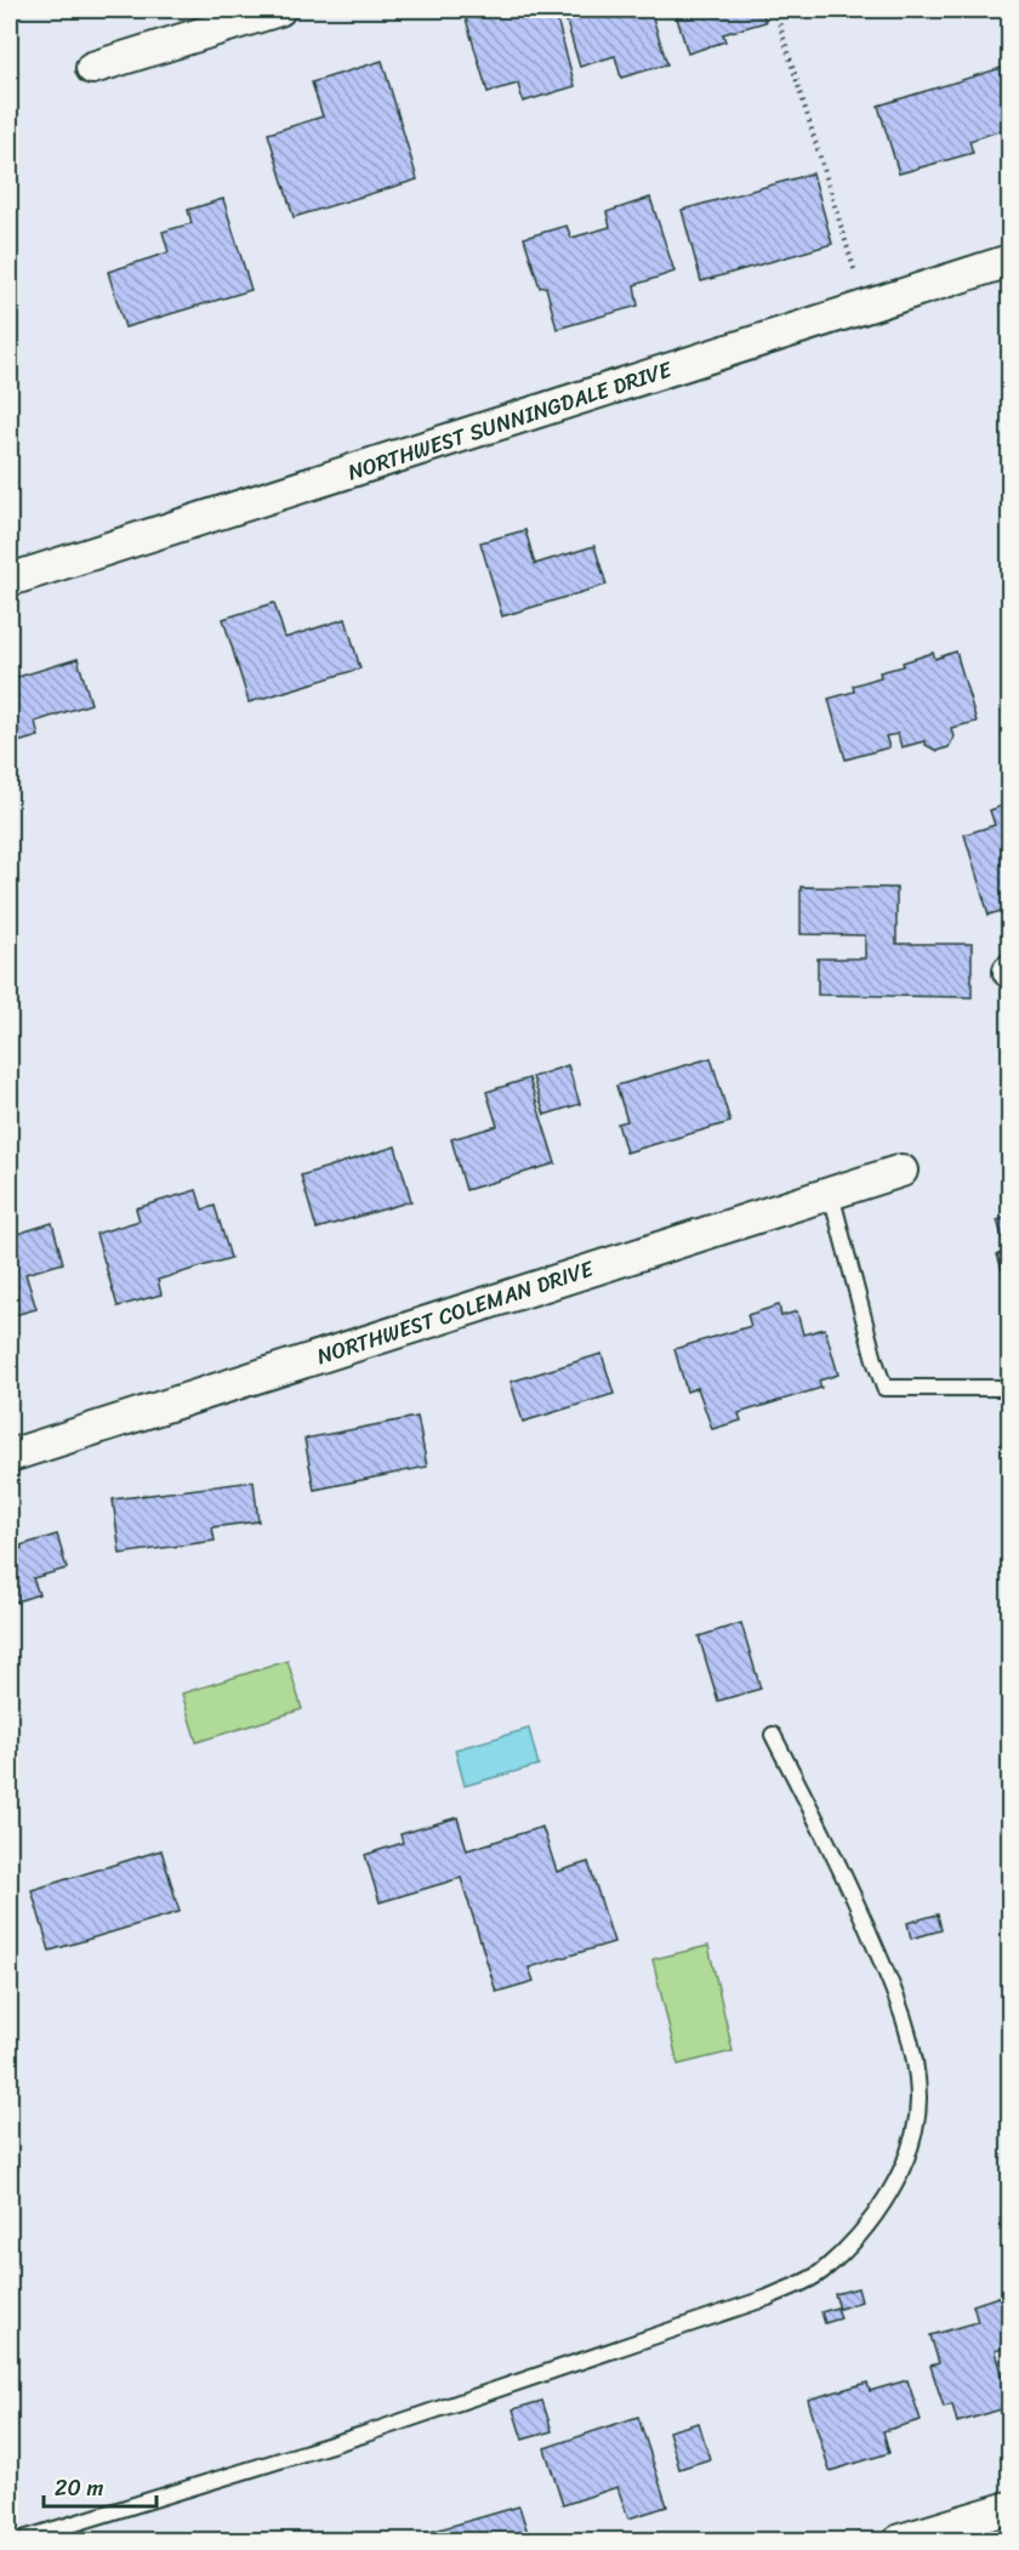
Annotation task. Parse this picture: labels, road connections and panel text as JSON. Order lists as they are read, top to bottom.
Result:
{
  "streets": {
    "street": ["NORTHWEST SUNNINGDALE DRIVE", "NORTHWEST COLEMAN DRIVE"]
  },
  "scale_bar": "20 m"
}
